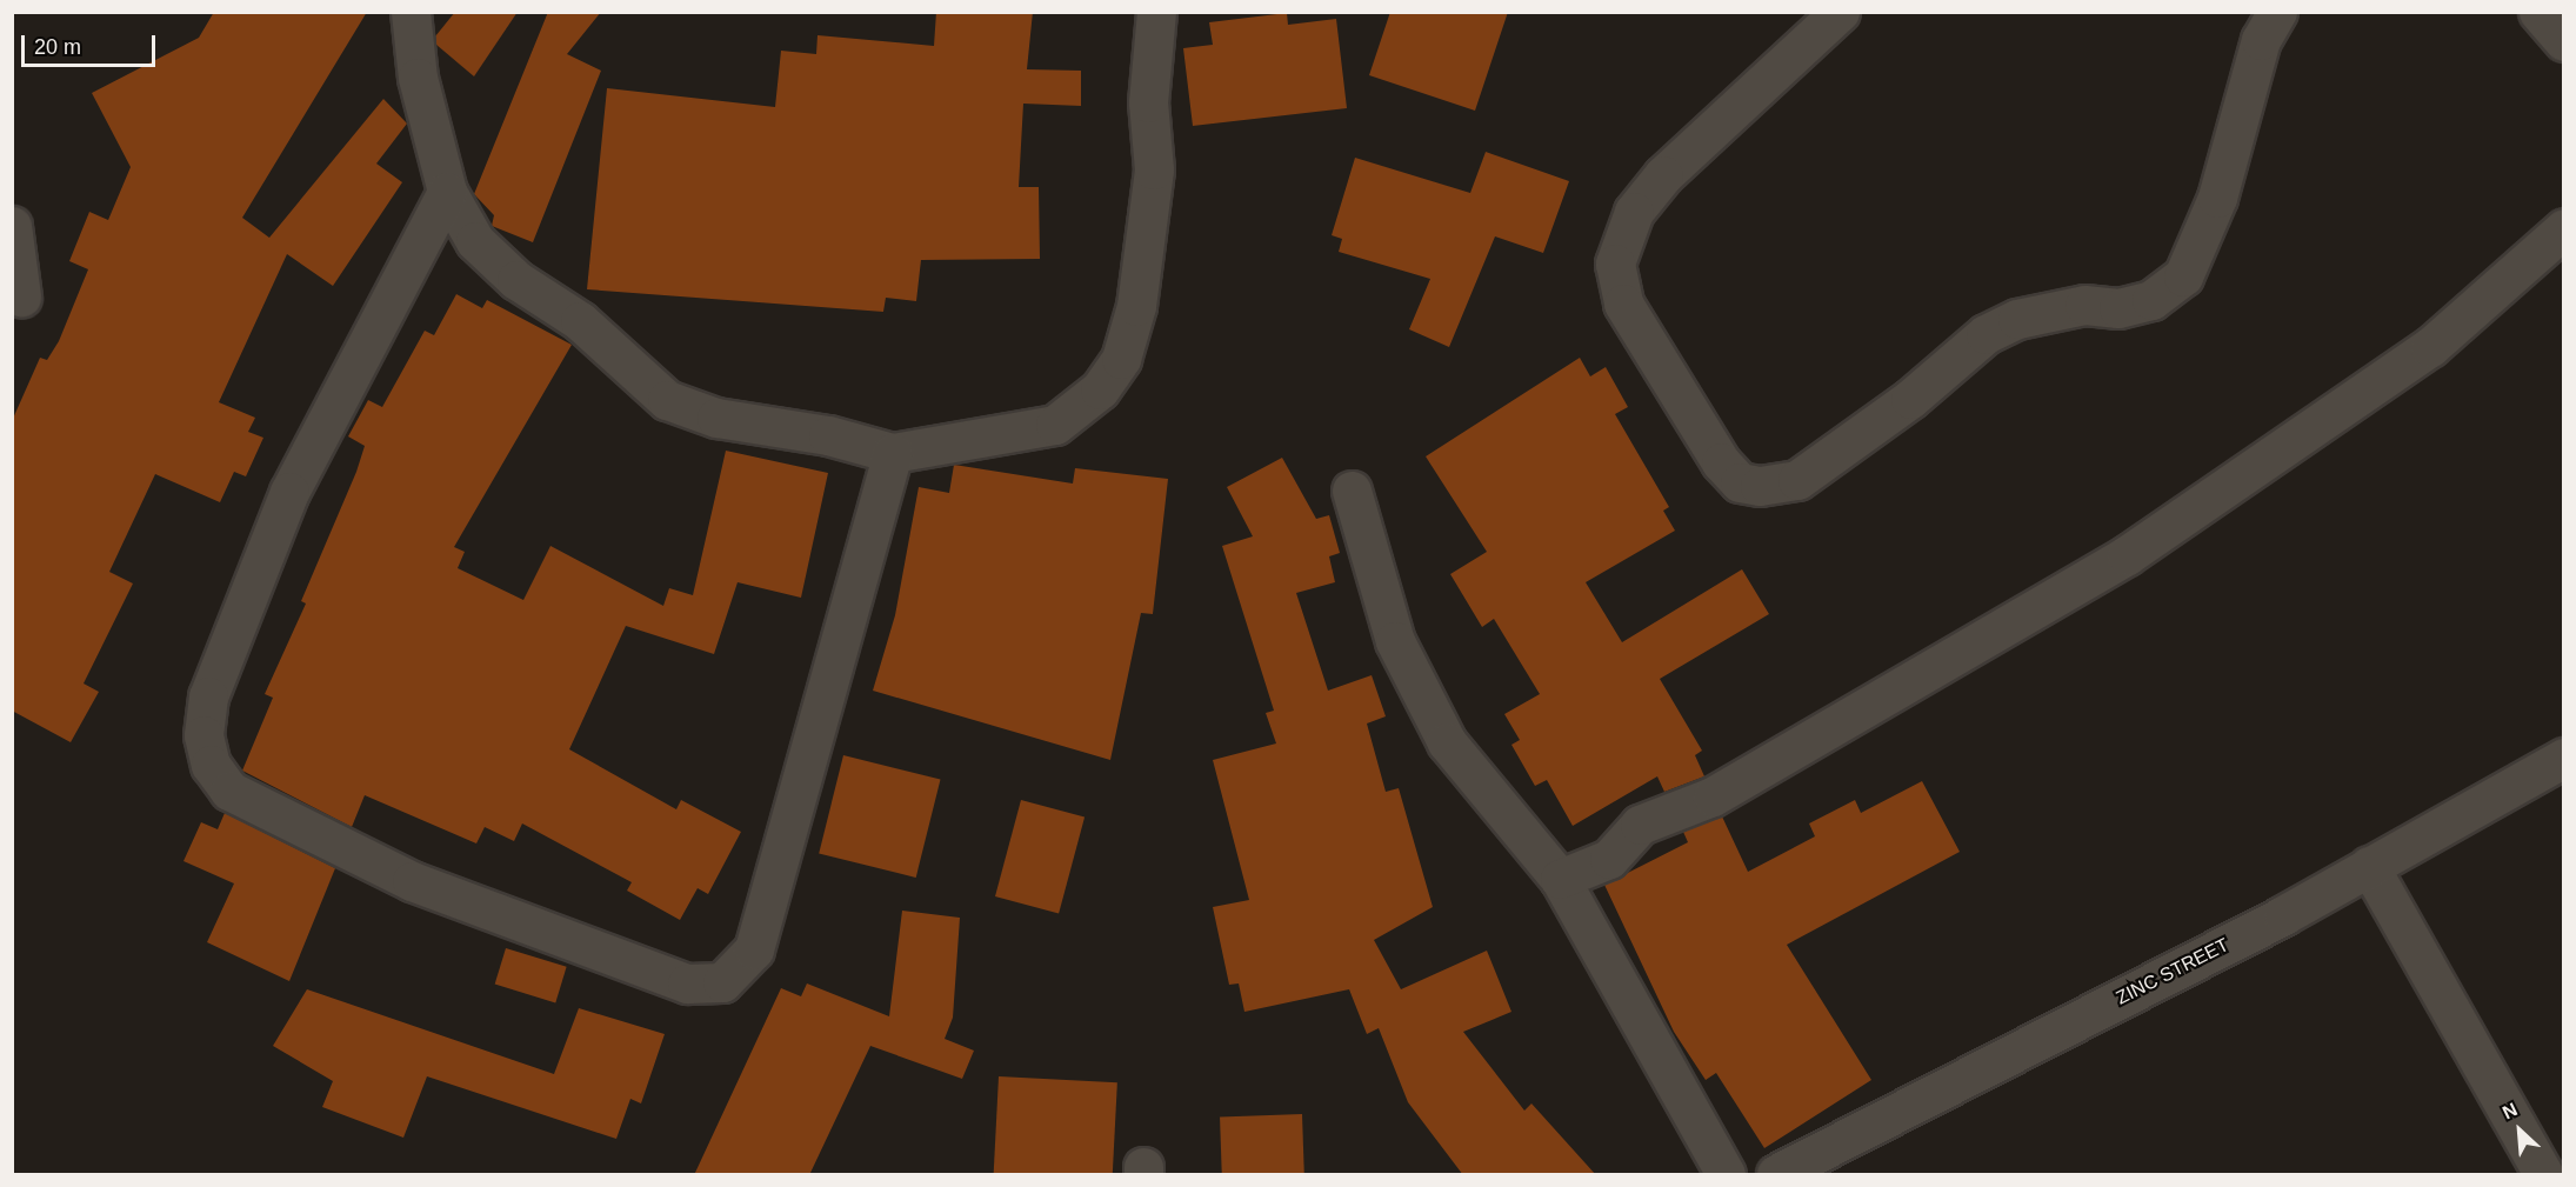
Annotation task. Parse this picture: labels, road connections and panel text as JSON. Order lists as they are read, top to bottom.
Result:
{
  "streets": {
    "street": ["ZINC STREET"]
  },
  "scale_bar": "20 m",
  "north": "top left"
}
